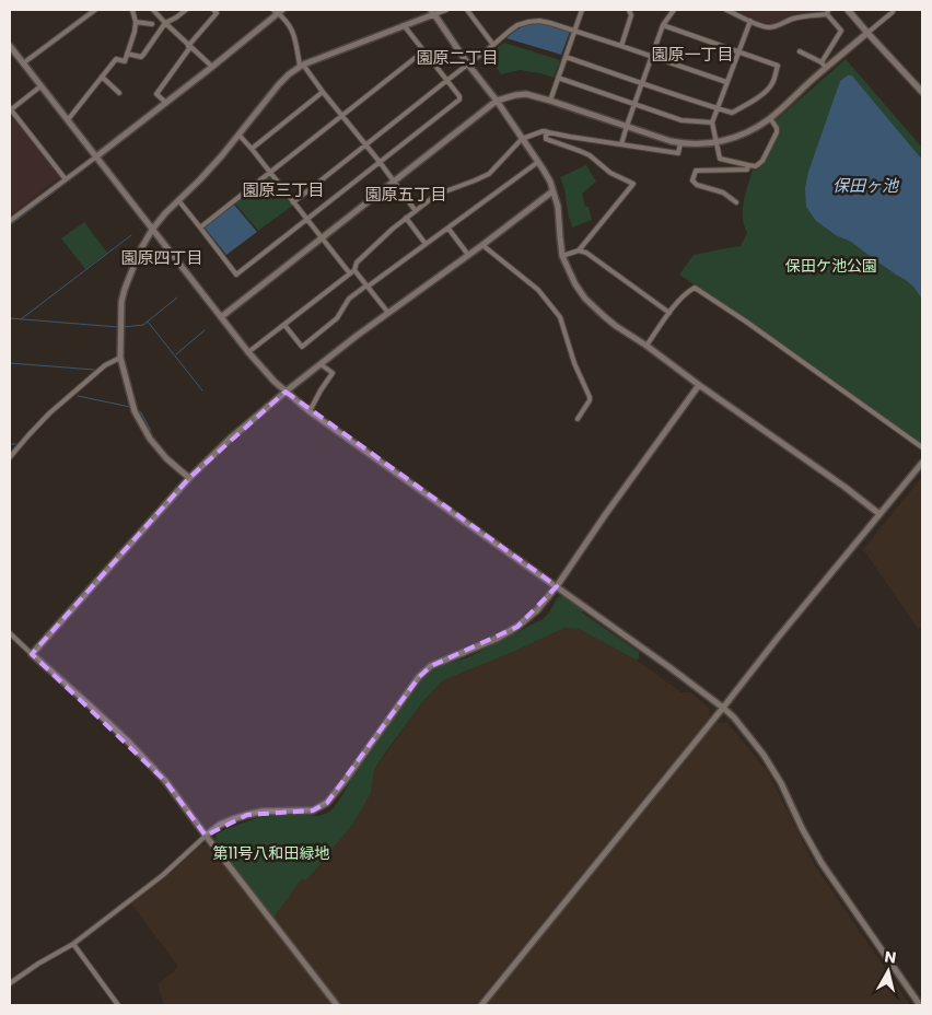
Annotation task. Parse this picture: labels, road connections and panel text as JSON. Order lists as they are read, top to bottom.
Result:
{
  "districts": [
    "園原一丁目",
    "園原二丁目",
    "園原三丁目",
    "園原五丁目",
    "園原四丁目"
  ],
  "water": ["保田ヶ池"],
  "parks": ["保田ケ池公園", "第11号八和田緑地"],
  "north": "top"
}
